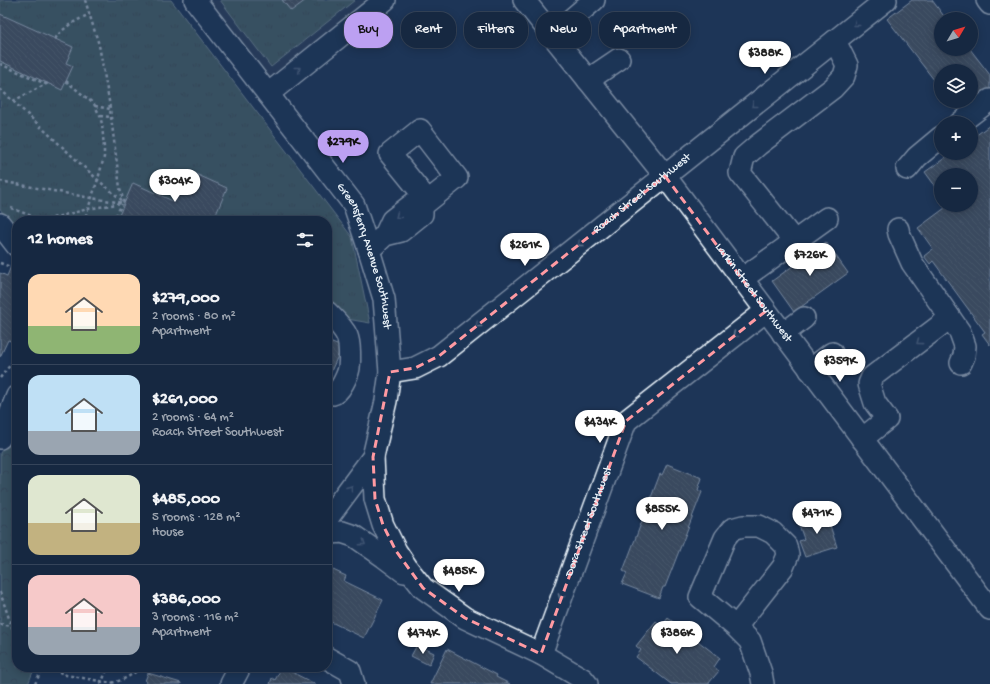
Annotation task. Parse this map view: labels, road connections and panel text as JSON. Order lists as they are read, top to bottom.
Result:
{
  "streets": {
    "street": [
      "Roach Street Southwest",
      "Greensferry Avenue Southwest",
      "Larkin Street Southwest",
      "Dora Street Southwest"
    ]
  },
  "crossings": [
    ["Roach Street Southwest", "Greensferry Avenue Southwest"],
    ["Roach Street Southwest", "Larkin Street Southwest"],
    ["Larkin Street Southwest", "Dora Street Southwest"]
  ],
  "one_way": ["Dora Street Southwest"],
  "north": "top right",
  "page": {
    "map_buttons": ["+", "−"],
    "chip": [
      "Buy",
      "Rent",
      "Filters",
      "New",
      "Apartment"
    ],
    "price": [
      "$388K",
      "$279K",
      "$304K",
      "$261K",
      "$726K",
      "$359K",
      "$434K",
      "$855K",
      "$471K",
      "$485K",
      "$474K",
      "$386K"
    ],
    "heading": "12 homes",
    "list": [
      {
        "name": "$279,000",
        "note": "2 rooms · 80 m² · Apartment"
      },
      {
        "name": "$261,000",
        "note": "2 rooms · 64 m² · Roach Street Southwest"
      },
      {
        "name": "$485,000",
        "note": "5 rooms · 128 m² · House"
      },
      {
        "name": "$386,000",
        "note": "3 rooms · 116 m² · Apartment"
      }
    ]
  }
}
